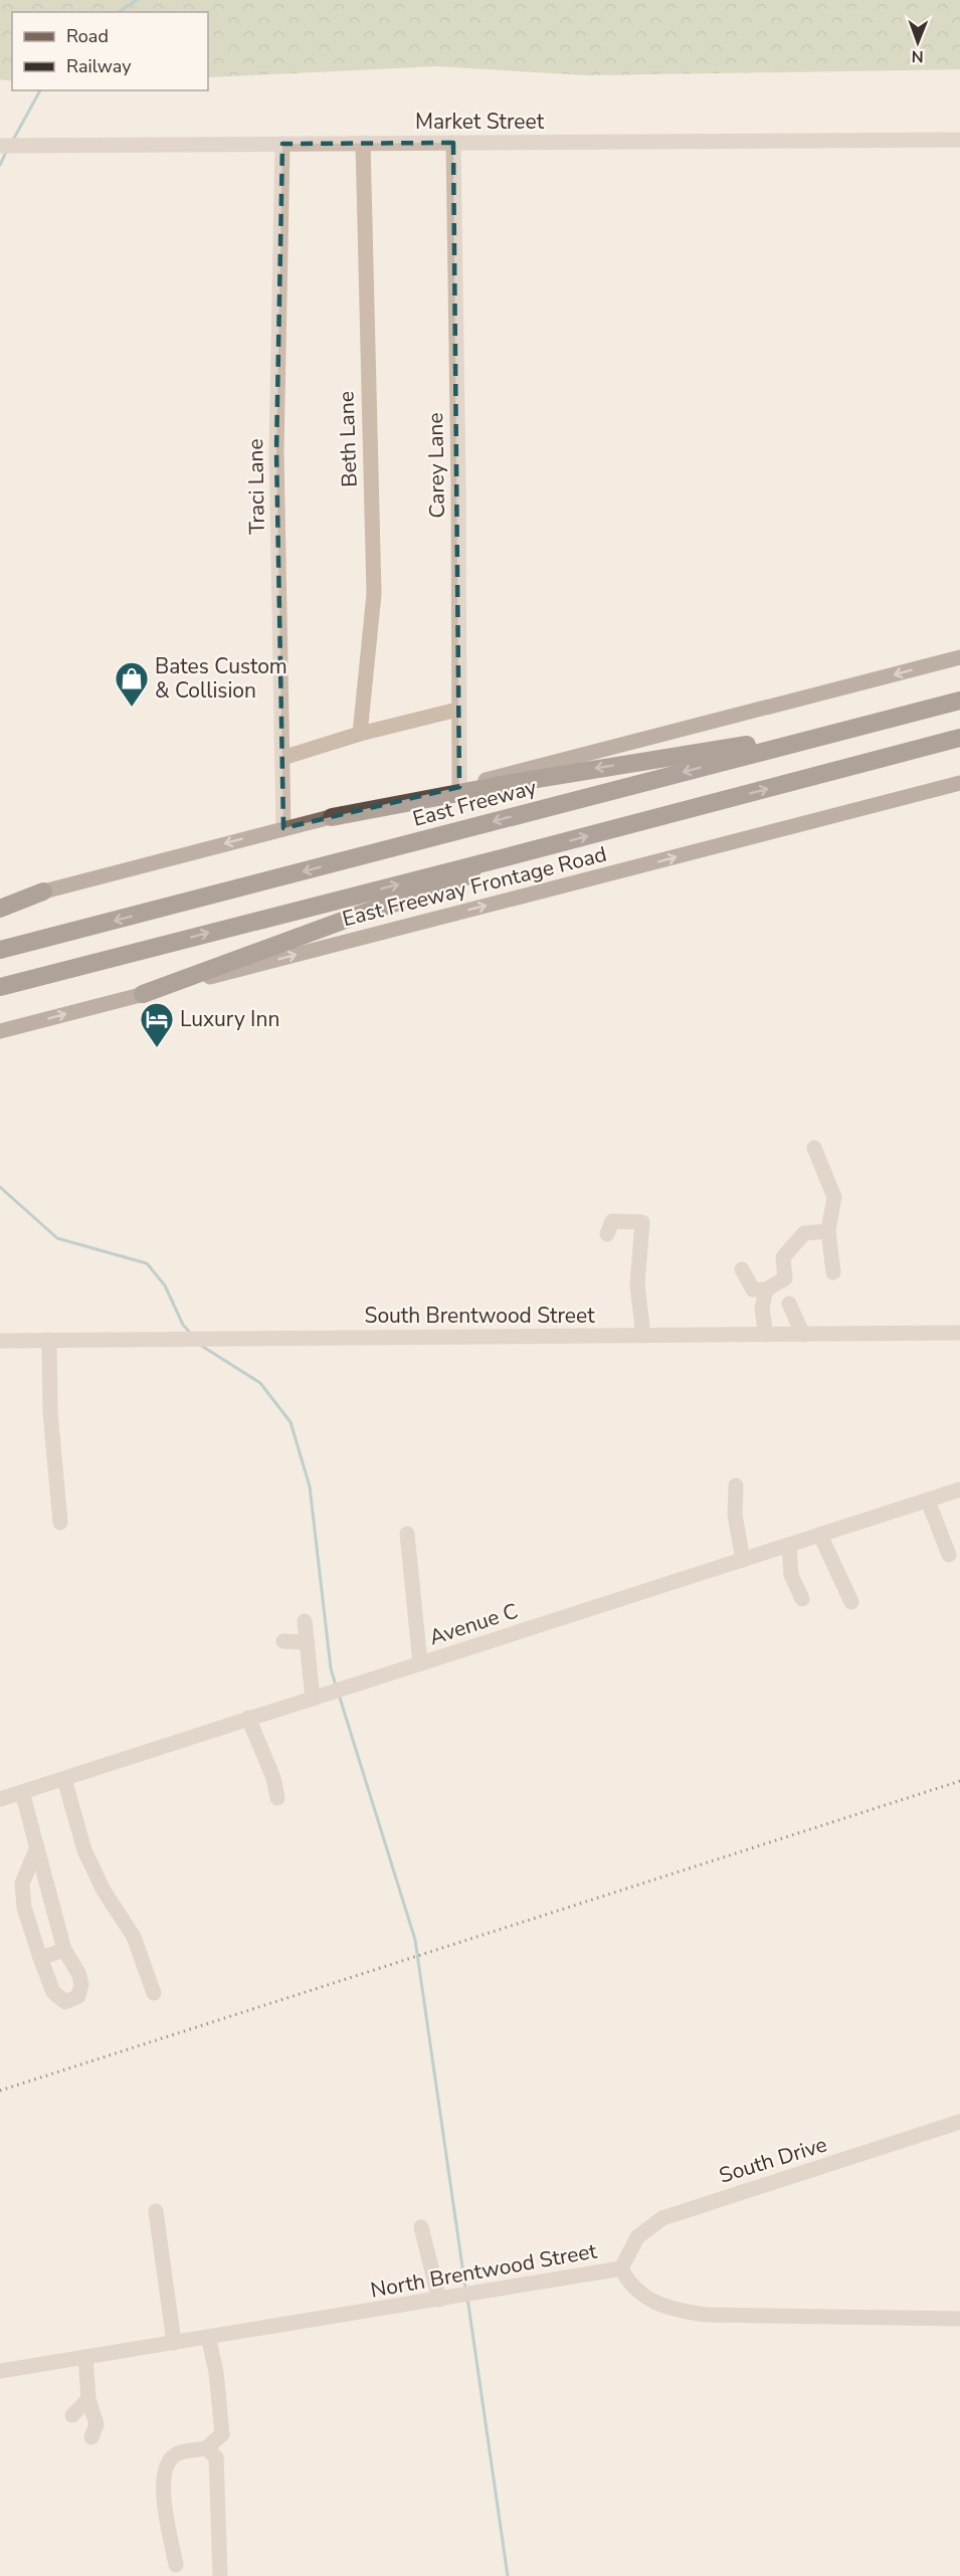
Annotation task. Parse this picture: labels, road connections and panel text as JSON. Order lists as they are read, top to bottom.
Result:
{
  "streets": {
    "highway": ["East Freeway"],
    "main road": ["East Freeway Frontage Road"],
    "street": [
      "Market Street",
      "Beth Lane",
      "Carey Lane",
      "Traci Lane",
      "South Brentwood Street",
      "Avenue C",
      "South Drive",
      "North Brentwood Street"
    ]
  },
  "crossings": [
    ["Market Street", "Beth Lane"],
    ["Market Street", "Carey Lane"],
    ["Market Street", "Traci Lane"],
    ["South Drive", "North Brentwood Street"]
  ],
  "places": {
    "shop": ["Bates Custom & Collision"],
    "hotel": ["Luxury Inn"]
  },
  "legend": ["Road", "Railway"],
  "north": "bottom"
}
